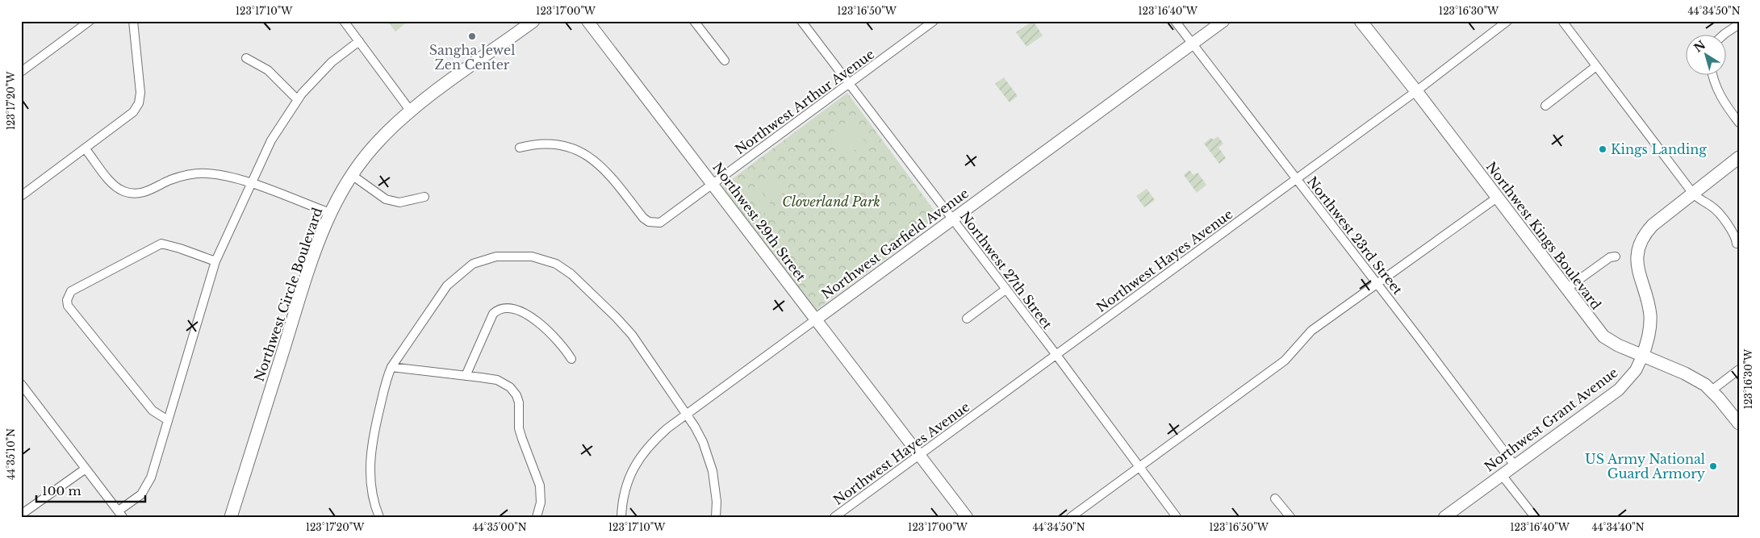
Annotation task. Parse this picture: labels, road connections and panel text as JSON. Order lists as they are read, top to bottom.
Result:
{
  "streets": {
    "main road": ["Northwest Kings Boulevard", "Northwest Circle Boulevard", "Northwest Grant Avenue"],
    "street": [
      "Northwest Arthur Avenue",
      "Northwest 29th Street",
      "Northwest 23rd Street",
      "Northwest Garfield Avenue",
      "Northwest Hayes Avenue",
      "Northwest 27th Street"
    ]
  },
  "crossings": [
    ["Northwest Arthur Avenue", "Northwest 29th Street"],
    ["Northwest Arthur Avenue", "Northwest 27th Street"],
    ["Northwest 29th Street", "Northwest Garfield Avenue"],
    ["Northwest 29th Street", "Northwest Hayes Avenue"],
    ["Northwest 23rd Street", "Northwest Garfield Avenue"],
    ["Northwest 23rd Street", "Northwest Hayes Avenue"],
    ["Northwest 23rd Street", "Northwest Grant Avenue"],
    ["Northwest Kings Boulevard", "Northwest Hayes Avenue"],
    ["Northwest Kings Boulevard", "Northwest Grant Avenue"],
    ["Northwest Garfield Avenue", "Northwest 27th Street"],
    ["Northwest Hayes Avenue", "Northwest 27th Street"]
  ],
  "parks": ["Cloverland Park"],
  "places": ["Sangha Jewel Zen Center", "Kings Landing", "US Army National Guard Armory"],
  "scale_bar": "100 m",
  "north": "top left",
  "coordinates": [
    "123°17'10\"W",
    "123°17'00\"W",
    "123°16'50\"W",
    "123°16'40\"W",
    "123°16'30\"W",
    "44°34'50\"N",
    "123°17'20\"W",
    "44°35'10\"N",
    "44°35'00\"N",
    "44°34'40\"N"
  ]
}
